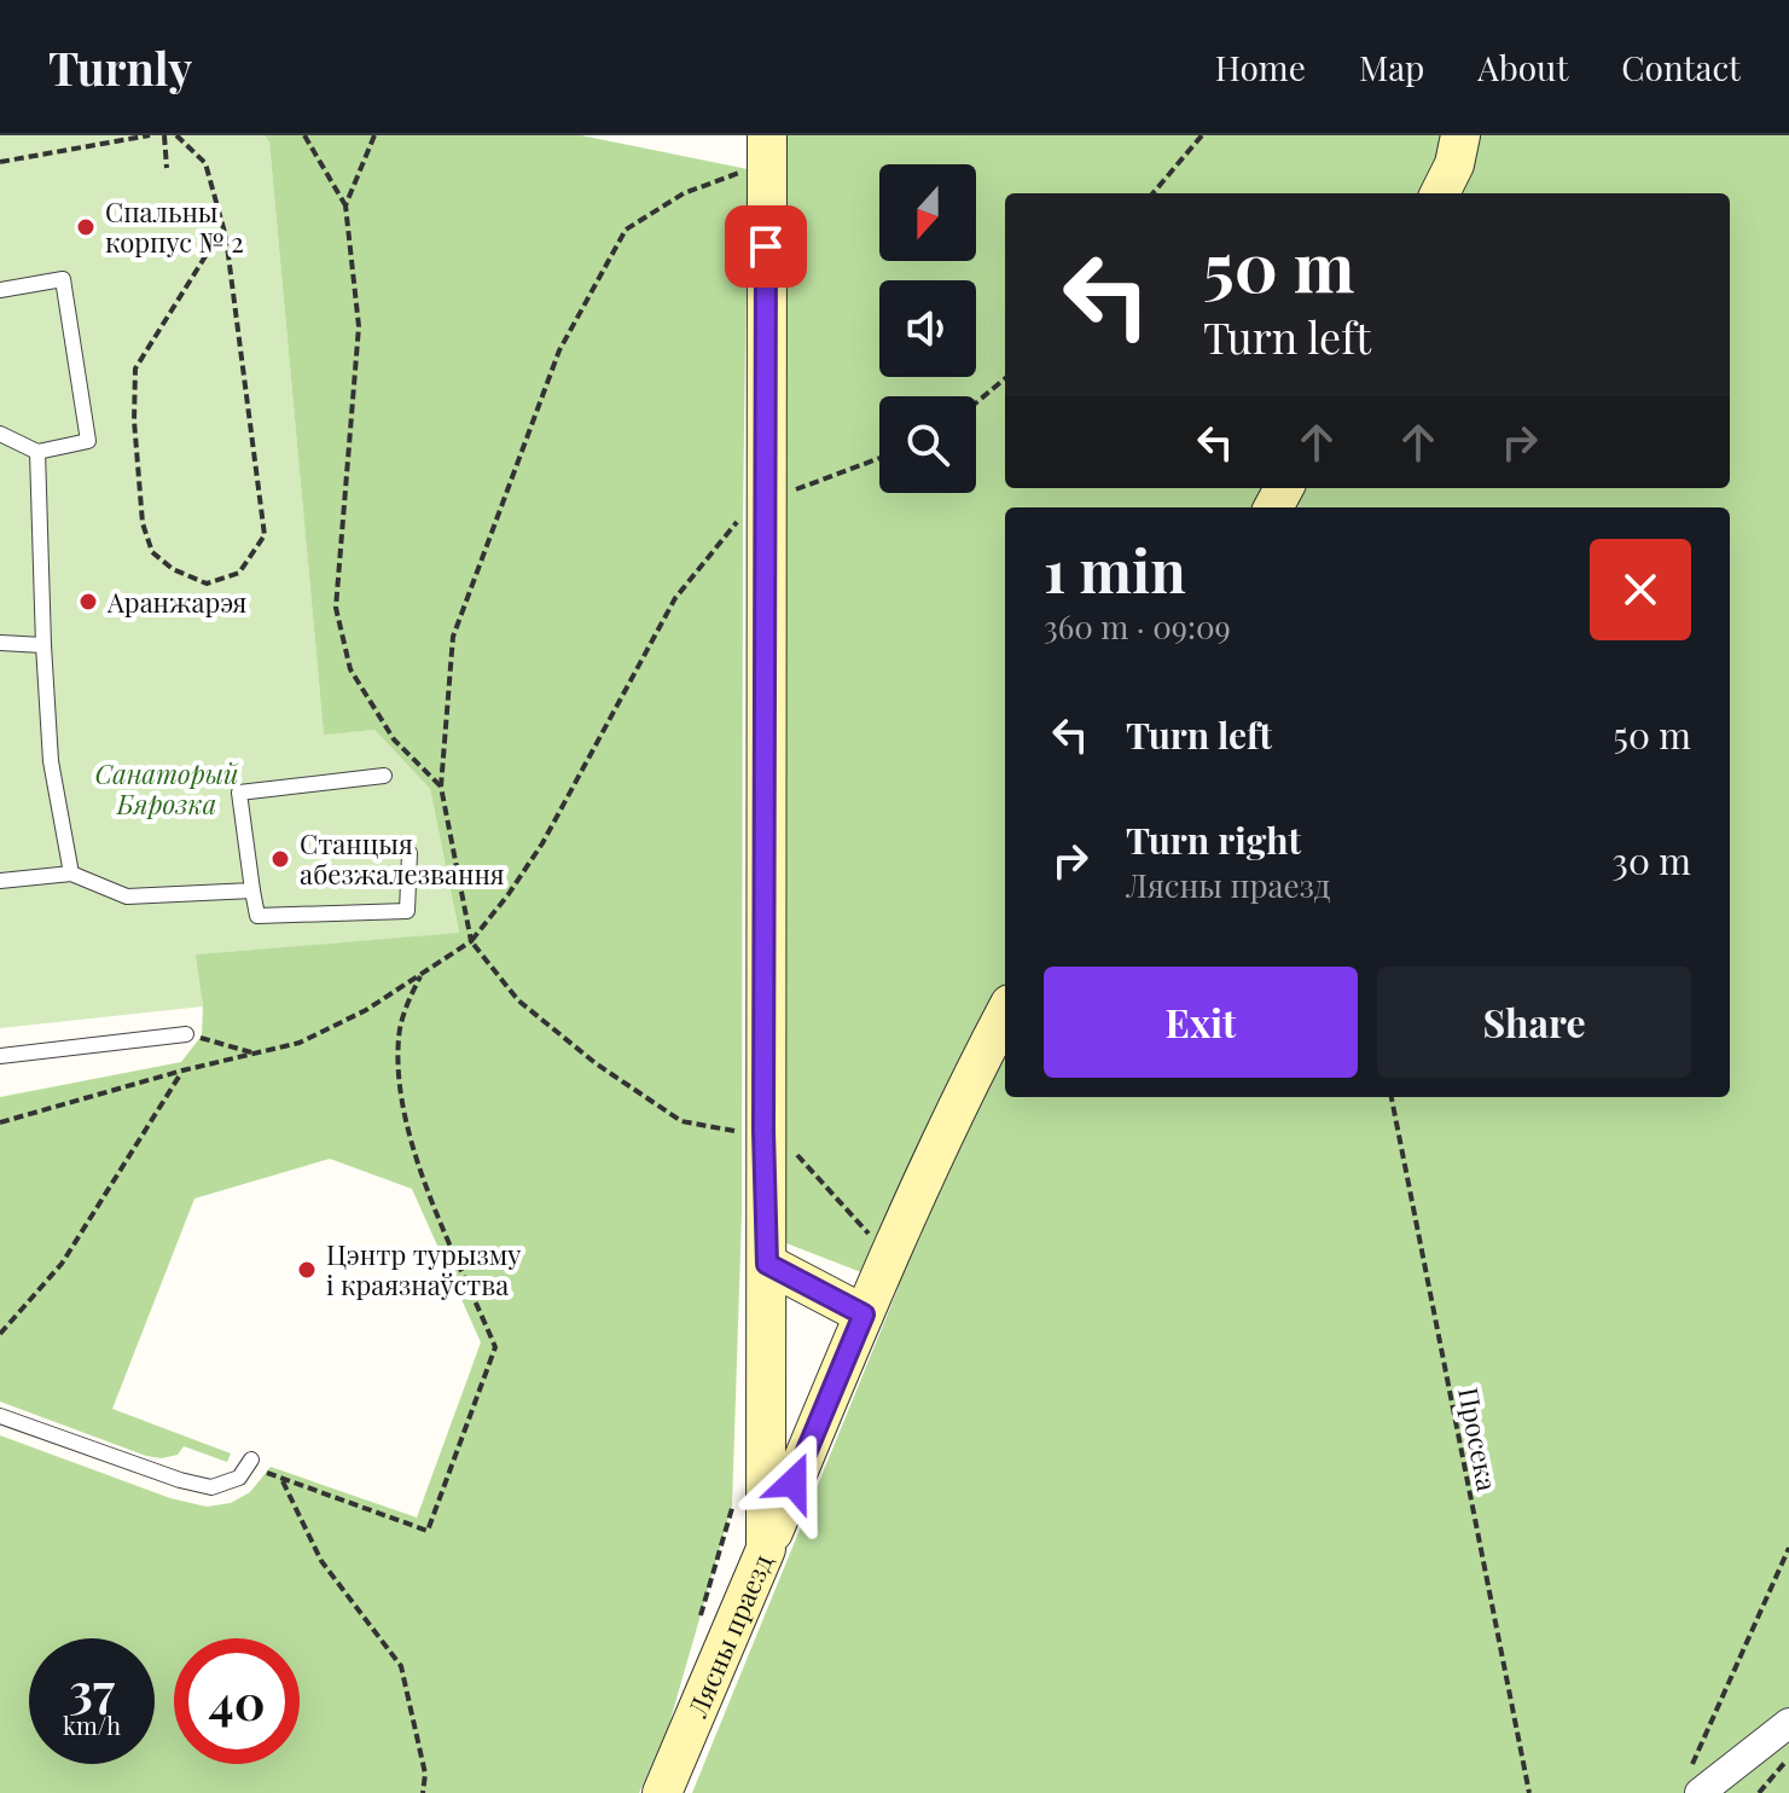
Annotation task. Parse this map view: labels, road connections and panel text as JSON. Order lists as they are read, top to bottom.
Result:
{
  "streets": {
    "street": ["Лясны праезд"],
    "path": ["Просека"]
  },
  "parks": ["Санаторый Бярозка"],
  "places": [
    "Спальны корпус № 2",
    "Аранжарэя",
    "Станцыя абезжалезвання",
    "Цэнтр турызму і краязнаўства"
  ],
  "north": "bottom",
  "page": {
    "header": "Turnly",
    "nav": [
      "Home",
      "Map",
      "About",
      "Contact"
    ],
    "turn": ["50 m", "Turn left"],
    "heading": ["1 min", "360 m · 09:09"],
    "list": [
      {
        "name": "Turn left",
        "value": "50 m"
      },
      {
        "name": "Turn right",
        "note": "Лясны праезд",
        "value": "30 m"
      }
    ],
    "buttons": ["Exit", "Share"],
    "speed": "37 km/h",
    "limit": "40"
  }
}
